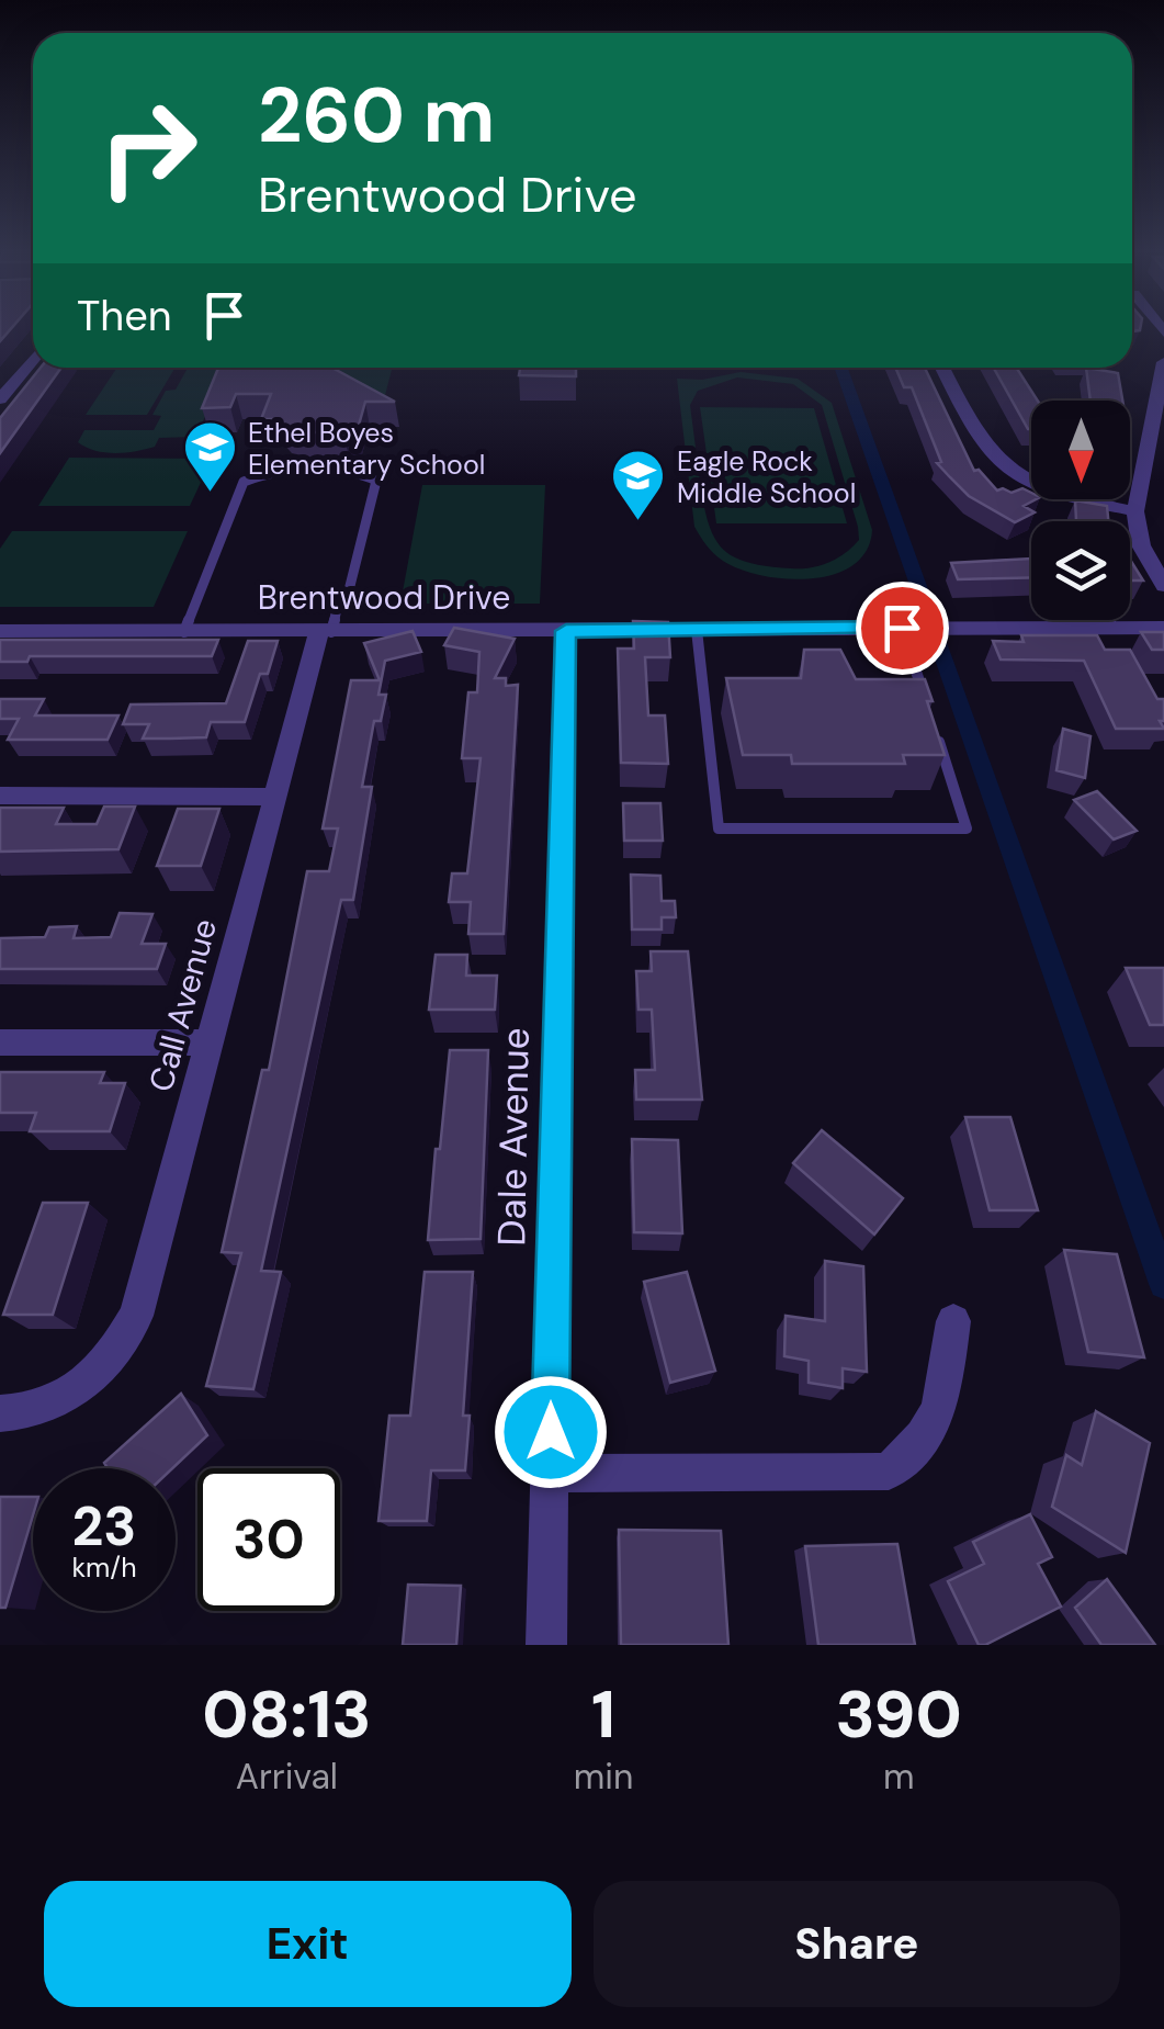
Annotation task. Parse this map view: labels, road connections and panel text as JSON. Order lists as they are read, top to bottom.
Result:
{
  "streets": {
    "street": ["Brentwood Drive", "Call Avenue", "Dale Avenue"]
  },
  "crossings": [
    ["Brentwood Drive", "Call Avenue"],
    ["Brentwood Drive", "Dale Avenue"]
  ],
  "places": {
    "school or university": ["Ethel Boyes Elementary School", "Eagle Rock Middle School"]
  },
  "north": "bottom",
  "page": {
    "turn": ["260 m", "Brentwood Drive"],
    "then": "Then",
    "speed": "23 km/h",
    "limit": "30",
    "eta": [
      "08:13",
      "Arrival",
      "1",
      "min",
      "390",
      "m"
    ],
    "buttons": ["Exit", "Share"]
  }
}
